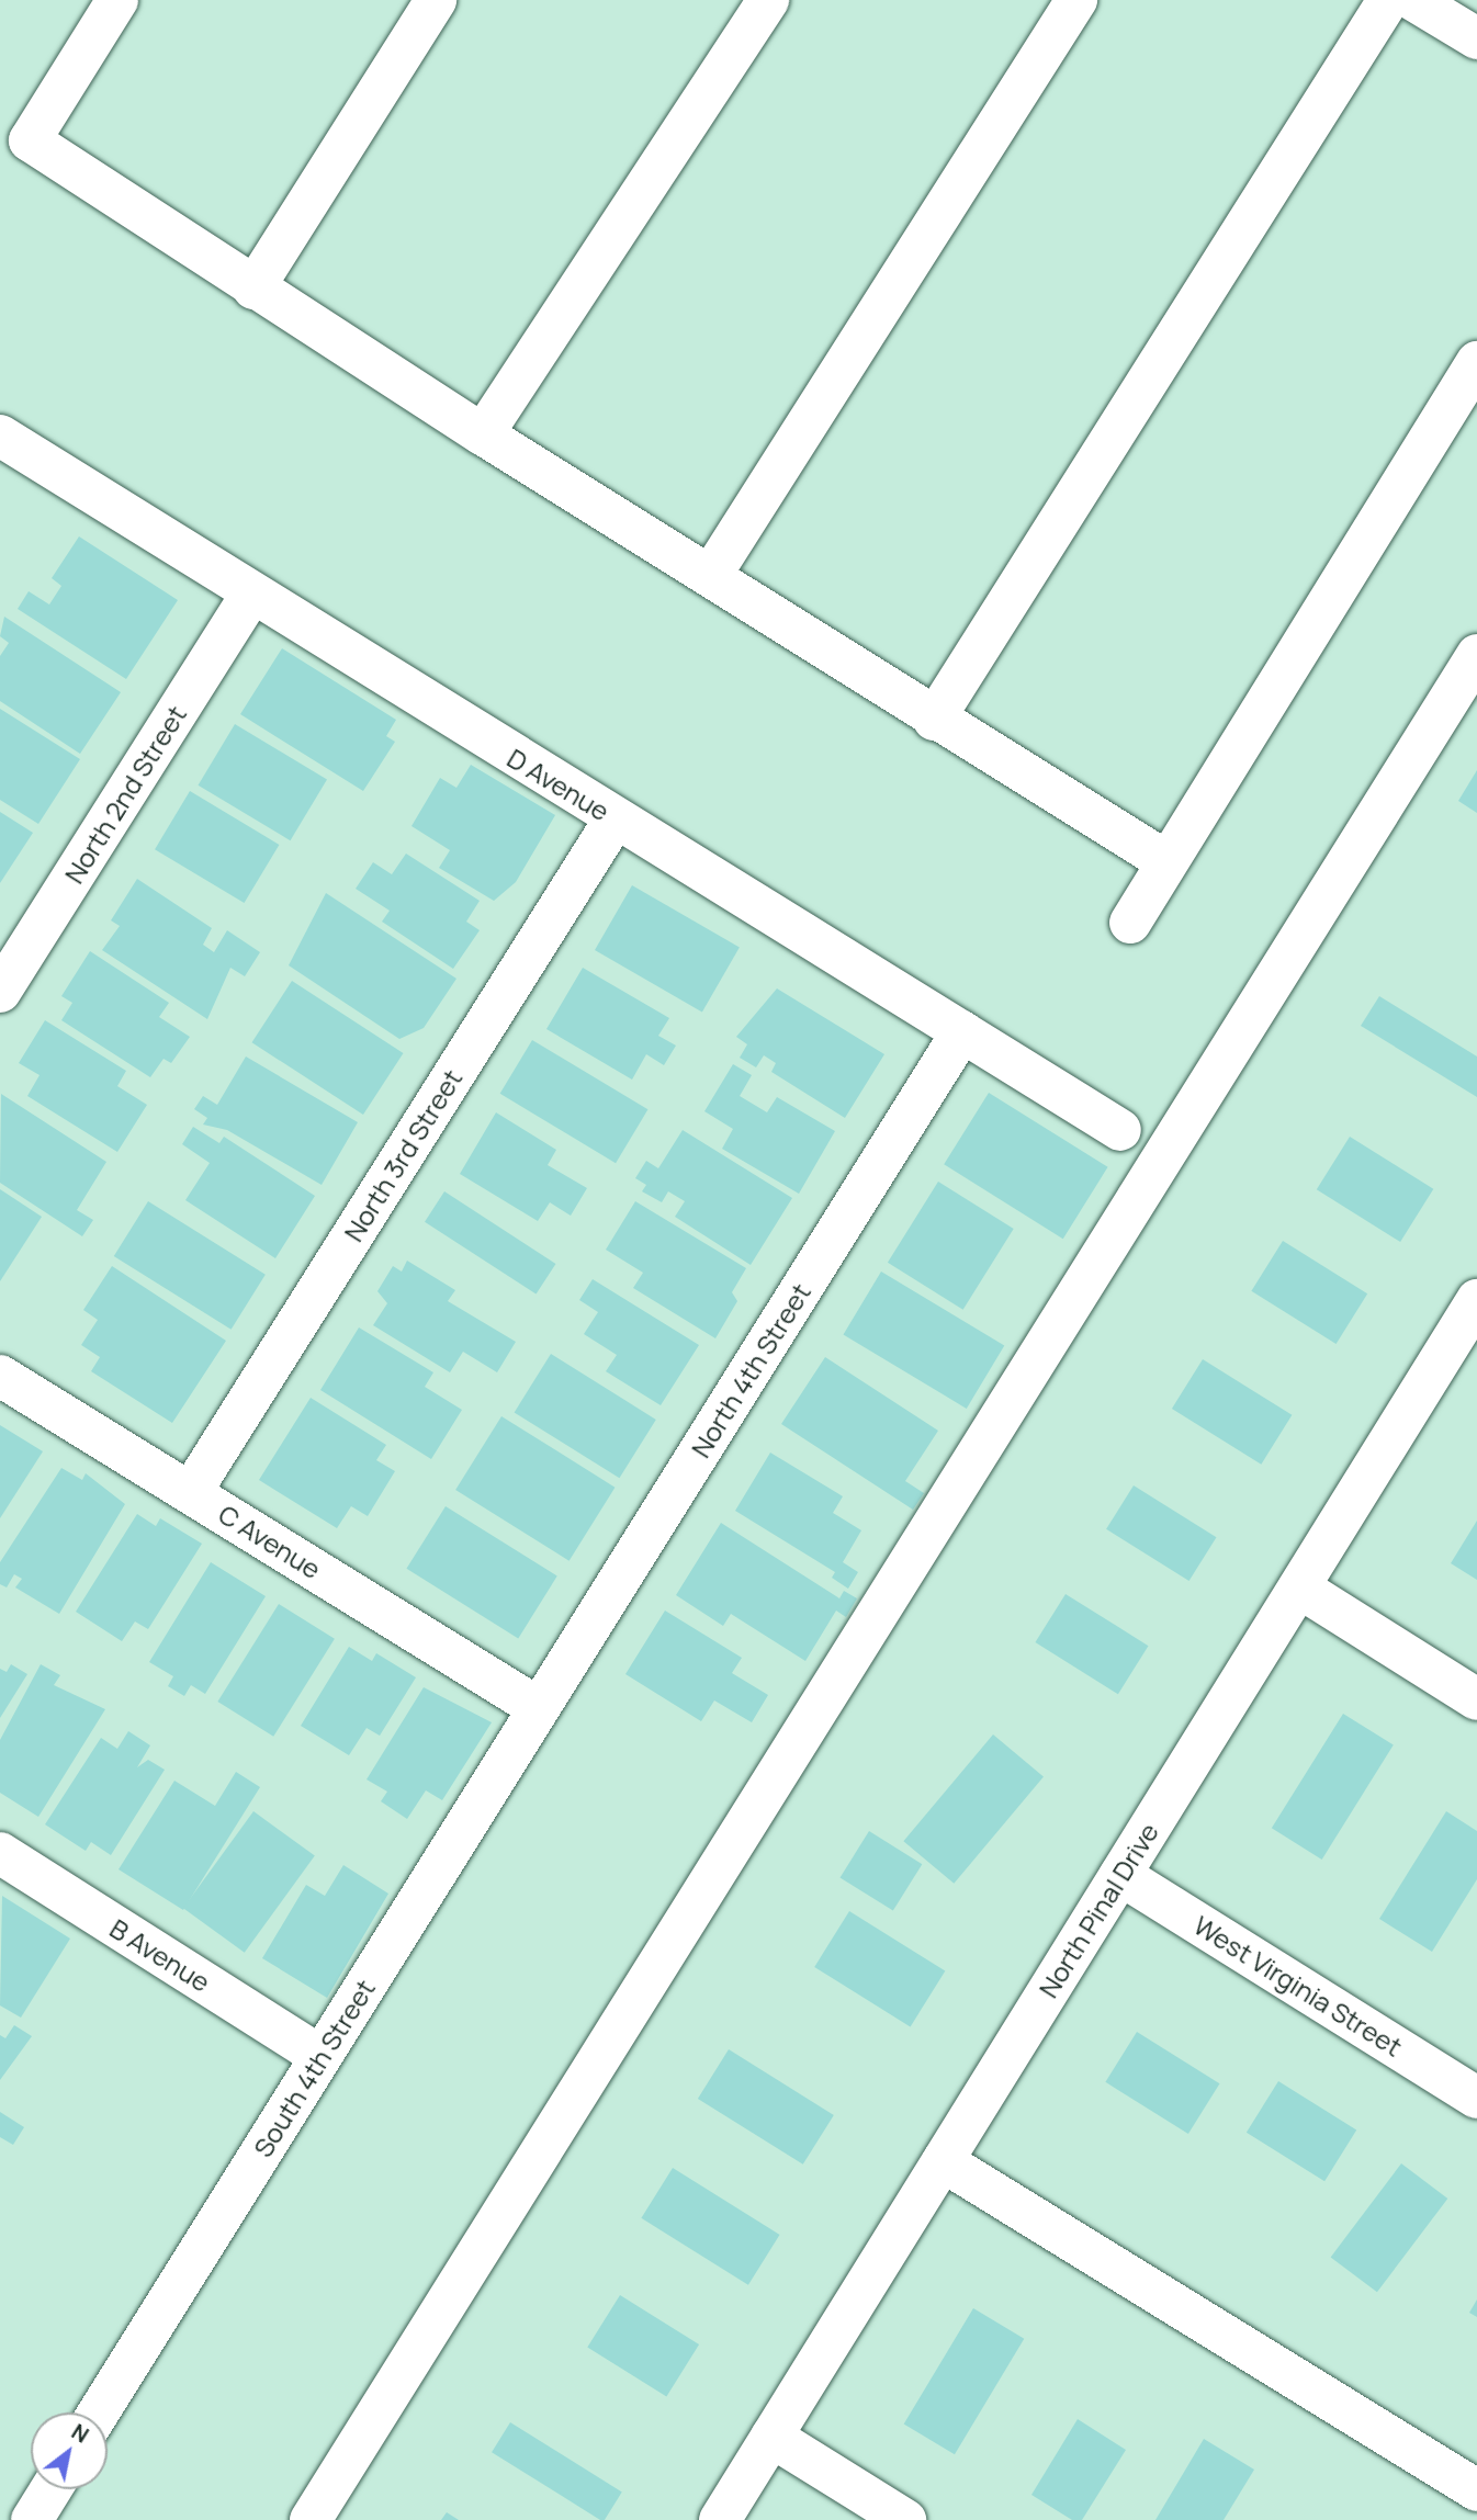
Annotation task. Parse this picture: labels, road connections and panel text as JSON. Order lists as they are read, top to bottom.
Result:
{
  "streets": {
    "street": [
      "D Avenue",
      "North 2nd Street",
      "North 3rd Street",
      "North 4th Street",
      "C Avenue",
      "North Pinal Drive",
      "B Avenue",
      "West Virginia Street",
      "South 4th Street"
    ]
  },
  "crossings": [
    ["D Avenue", "North 2nd Street"],
    ["D Avenue", "North 3rd Street"],
    ["D Avenue", "North 4th Street"],
    ["North 3rd Street", "C Avenue"],
    ["North 4th Street", "C Avenue"],
    ["North 4th Street", "South 4th Street"],
    ["C Avenue", "South 4th Street"],
    ["North Pinal Drive", "West Virginia Street"],
    ["B Avenue", "South 4th Street"]
  ],
  "north": "top right"
}
